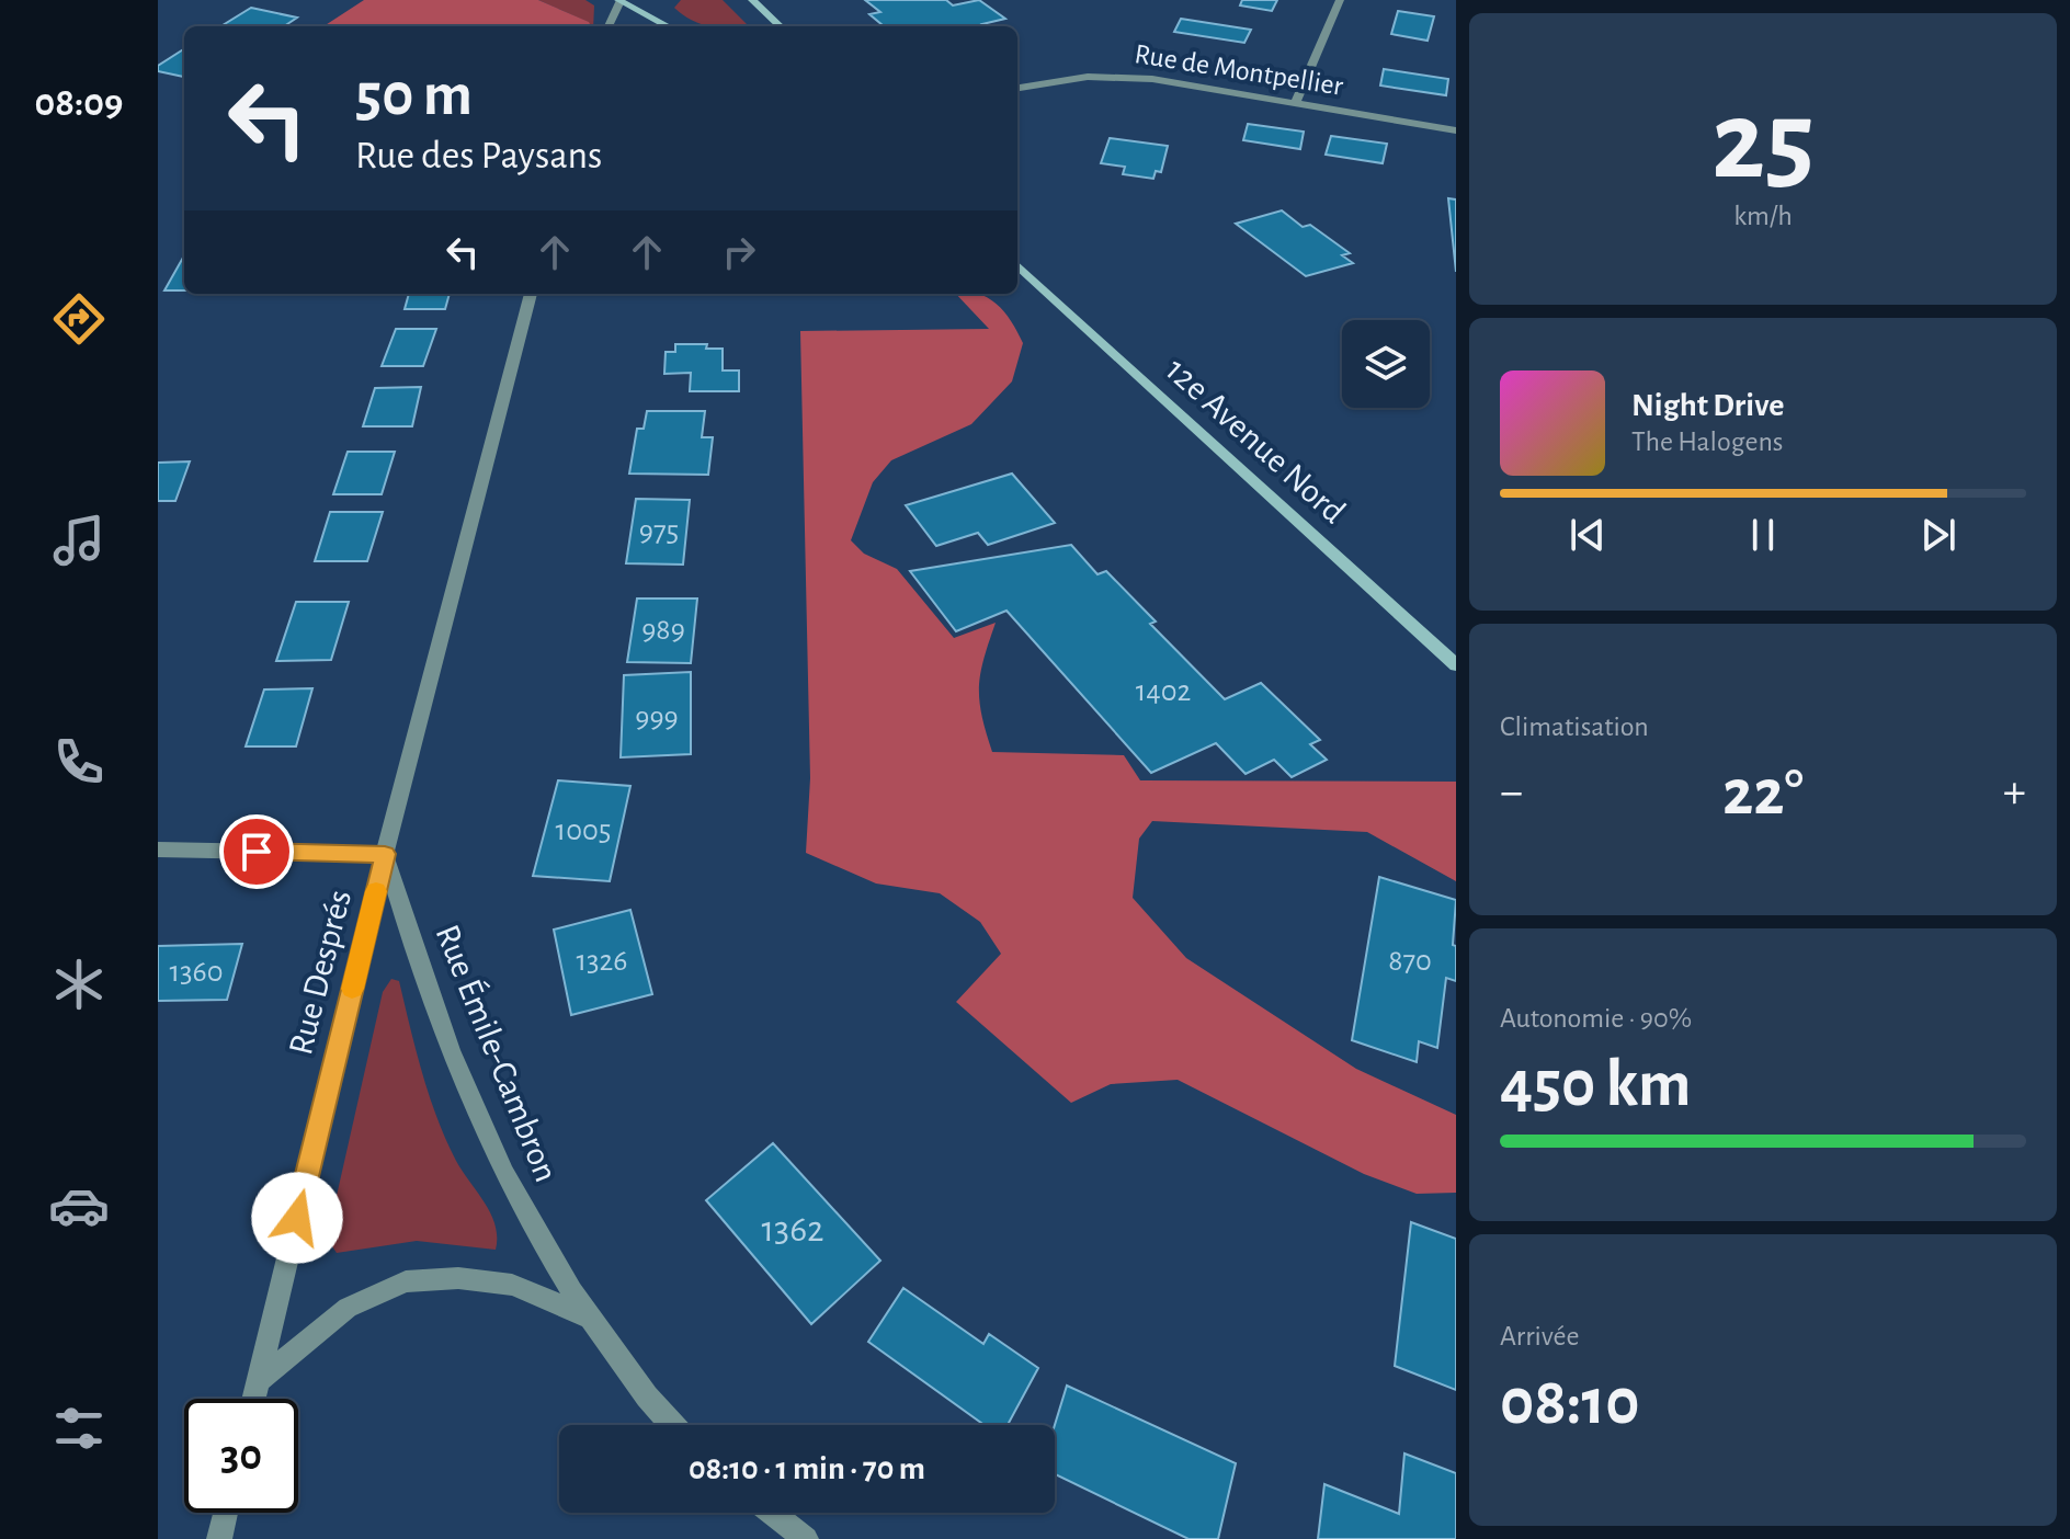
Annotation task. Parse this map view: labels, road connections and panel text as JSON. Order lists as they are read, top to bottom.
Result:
{
  "streets": {
    "main road": ["12e Avenue Nord"],
    "street": ["Rue de Montpellier", "Rue Després", "Rue Émile-Cambron"]
  },
  "crossings": [
    ["Rue Després", "Rue Émile-Cambron"]
  ],
  "house_numbers": [
    "975",
    "989",
    "1402",
    "999",
    "1005",
    "1326",
    "870",
    "1360",
    "1362"
  ],
  "page": {
    "tabs": "08:09",
    "tile": [
      ["25", "km/h"],
      "Climatisation",
      ["Autonomie · 90%", "450 km"],
      ["Arrivée", "08:10"]
    ],
    "turn": ["50 m", "Rue des Paysans"],
    "song": ["Night Drive", "The Halogens"],
    "heat": ["−", "22°", "+"],
    "limit": "30",
    "trip": "08:10 · 1 min · 70 m"
  }
}
